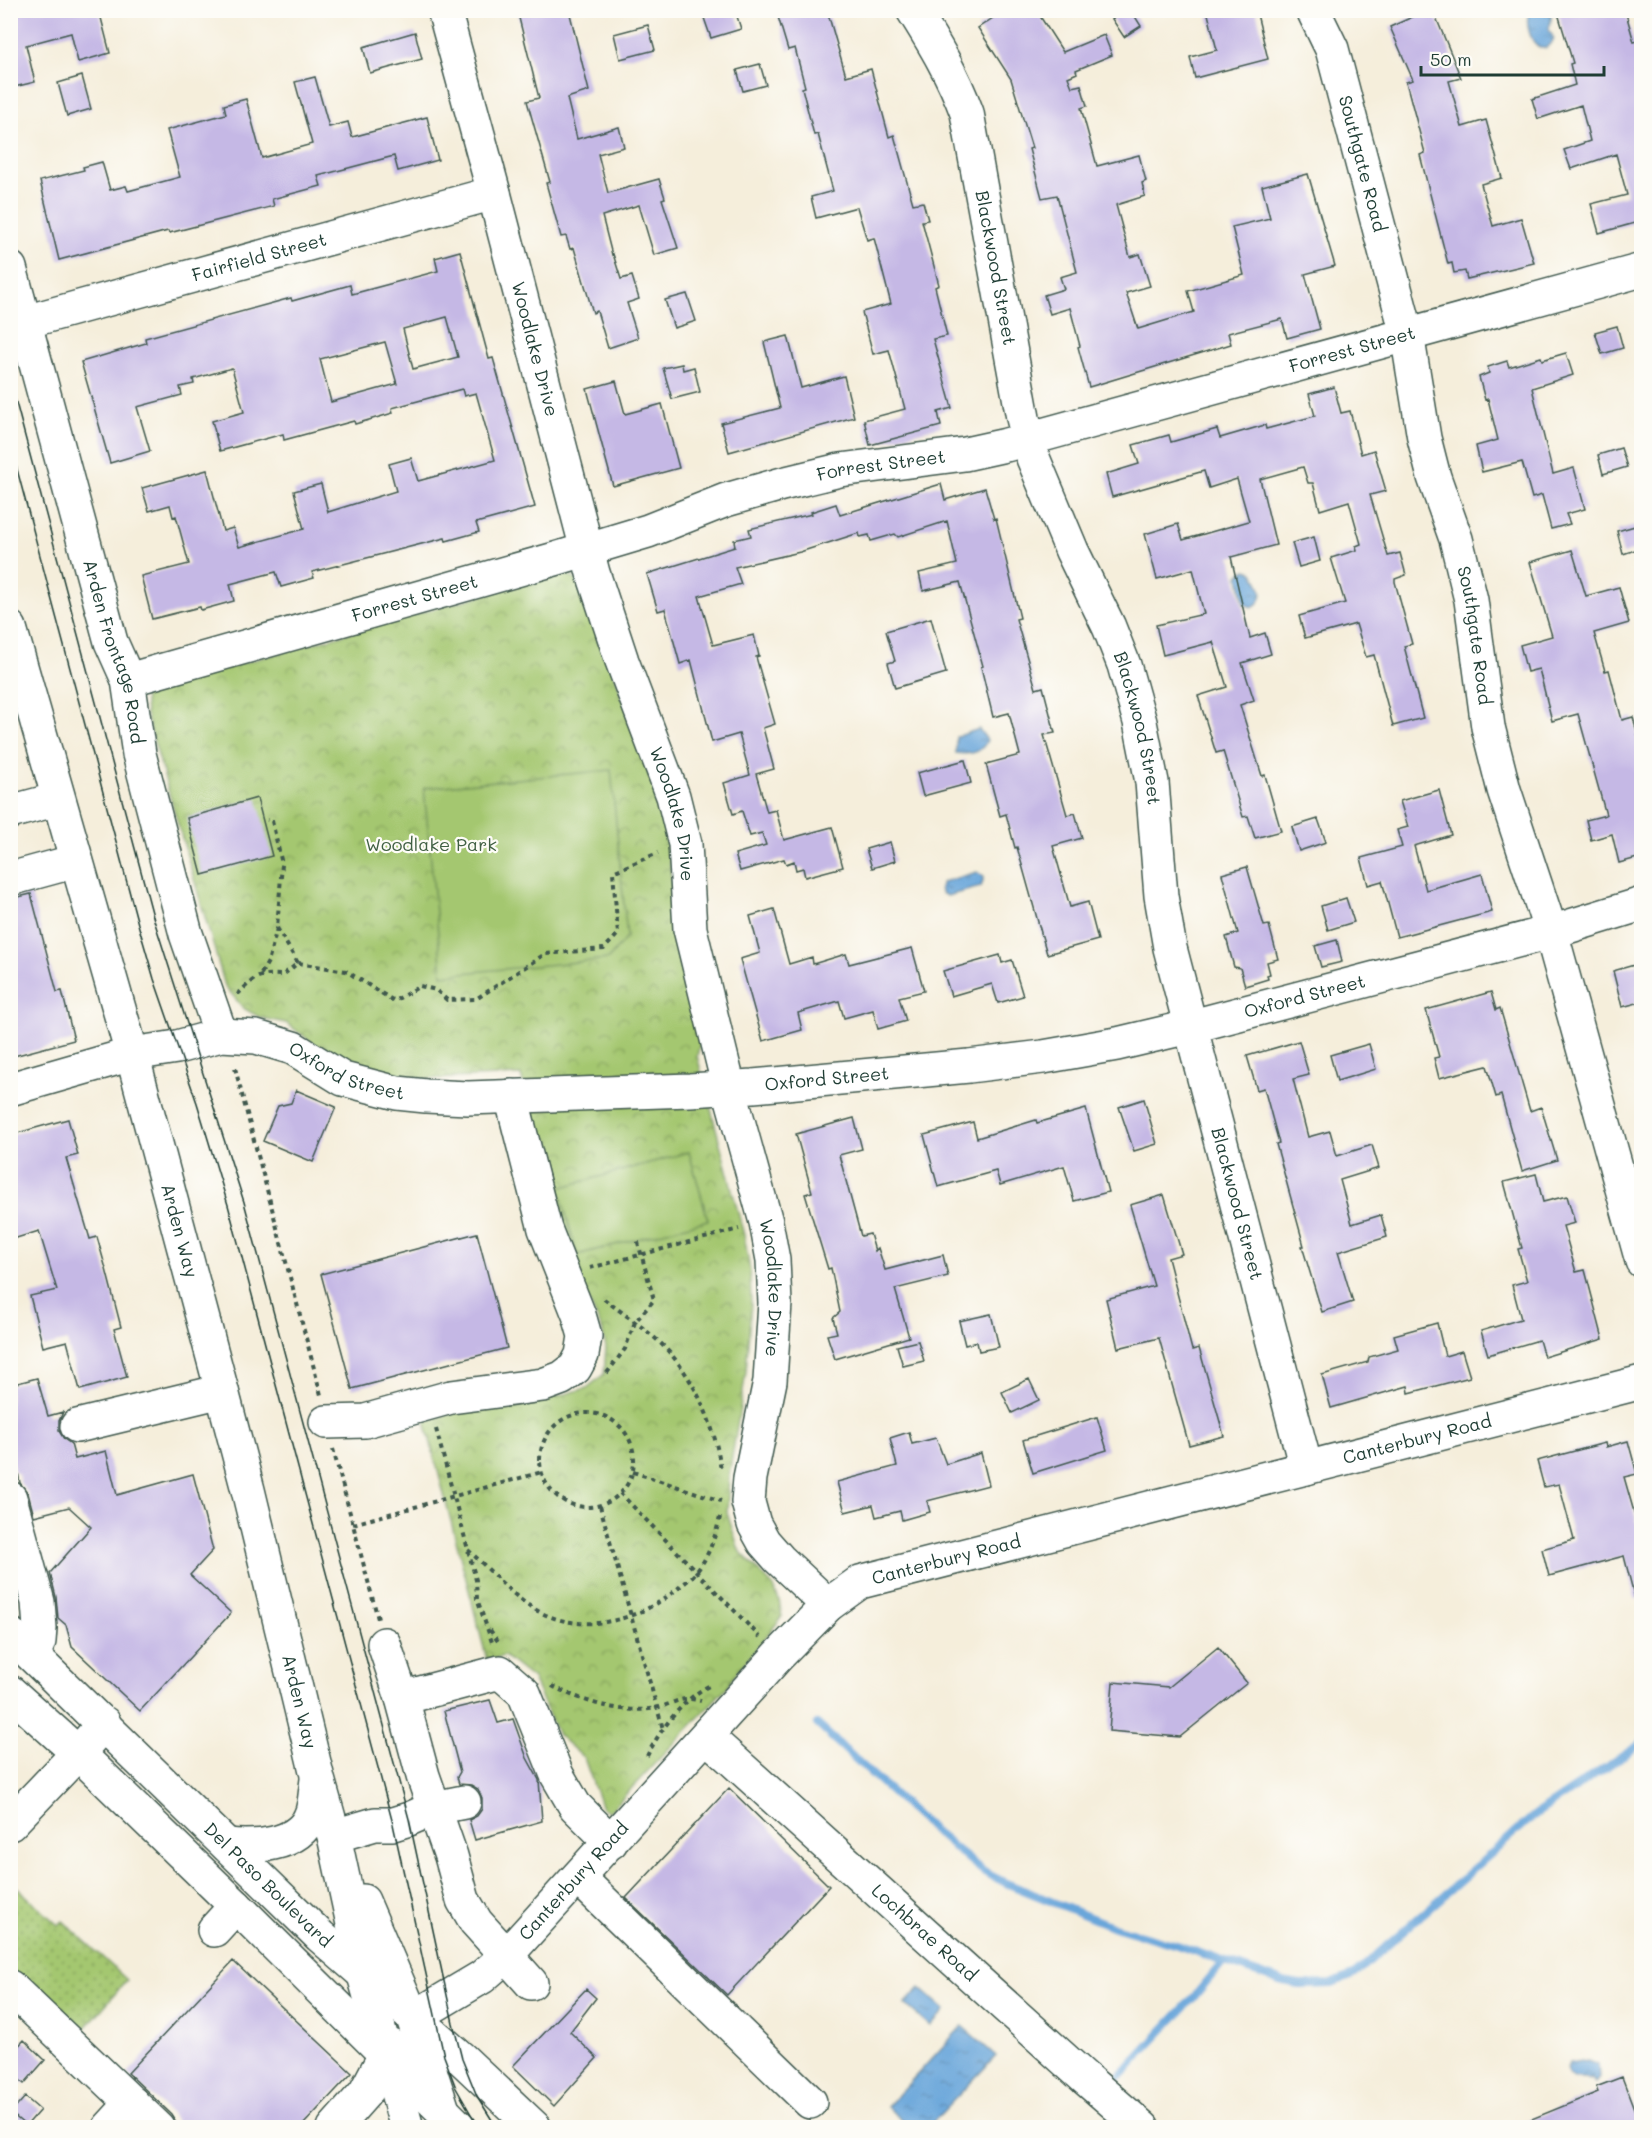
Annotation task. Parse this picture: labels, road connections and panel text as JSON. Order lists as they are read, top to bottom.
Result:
{
  "streets": {
    "street": [
      "Southgate Road",
      "Fairfield Street",
      "Blackwood Street",
      "Forrest Street",
      "Woodlake Drive",
      "Arden Frontage Road",
      "Oxford Street",
      "Arden Way",
      "Canterbury Road",
      "Del Paso Boulevard",
      "Lochbrae Road"
    ]
  },
  "crossings": [
    ["Southgate Road", "Forrest Street"],
    ["Southgate Road", "Oxford Street"],
    ["Fairfield Street", "Woodlake Drive"],
    ["Fairfield Street", "Arden Frontage Road"],
    ["Blackwood Street", "Forrest Street"],
    ["Blackwood Street", "Oxford Street"],
    ["Blackwood Street", "Canterbury Road"],
    ["Forrest Street", "Woodlake Drive"],
    ["Forrest Street", "Arden Frontage Road"],
    ["Woodlake Drive", "Oxford Street"],
    ["Woodlake Drive", "Canterbury Road"],
    ["Arden Frontage Road", "Oxford Street"],
    ["Oxford Street", "Arden Way"],
    ["Arden Way", "Canterbury Road"],
    ["Arden Way", "Del Paso Boulevard"],
    ["Canterbury Road", "Del Paso Boulevard"],
    ["Canterbury Road", "Lochbrae Road"]
  ],
  "parks": ["Woodlake Park"],
  "scale_bar": "50 m"
}
